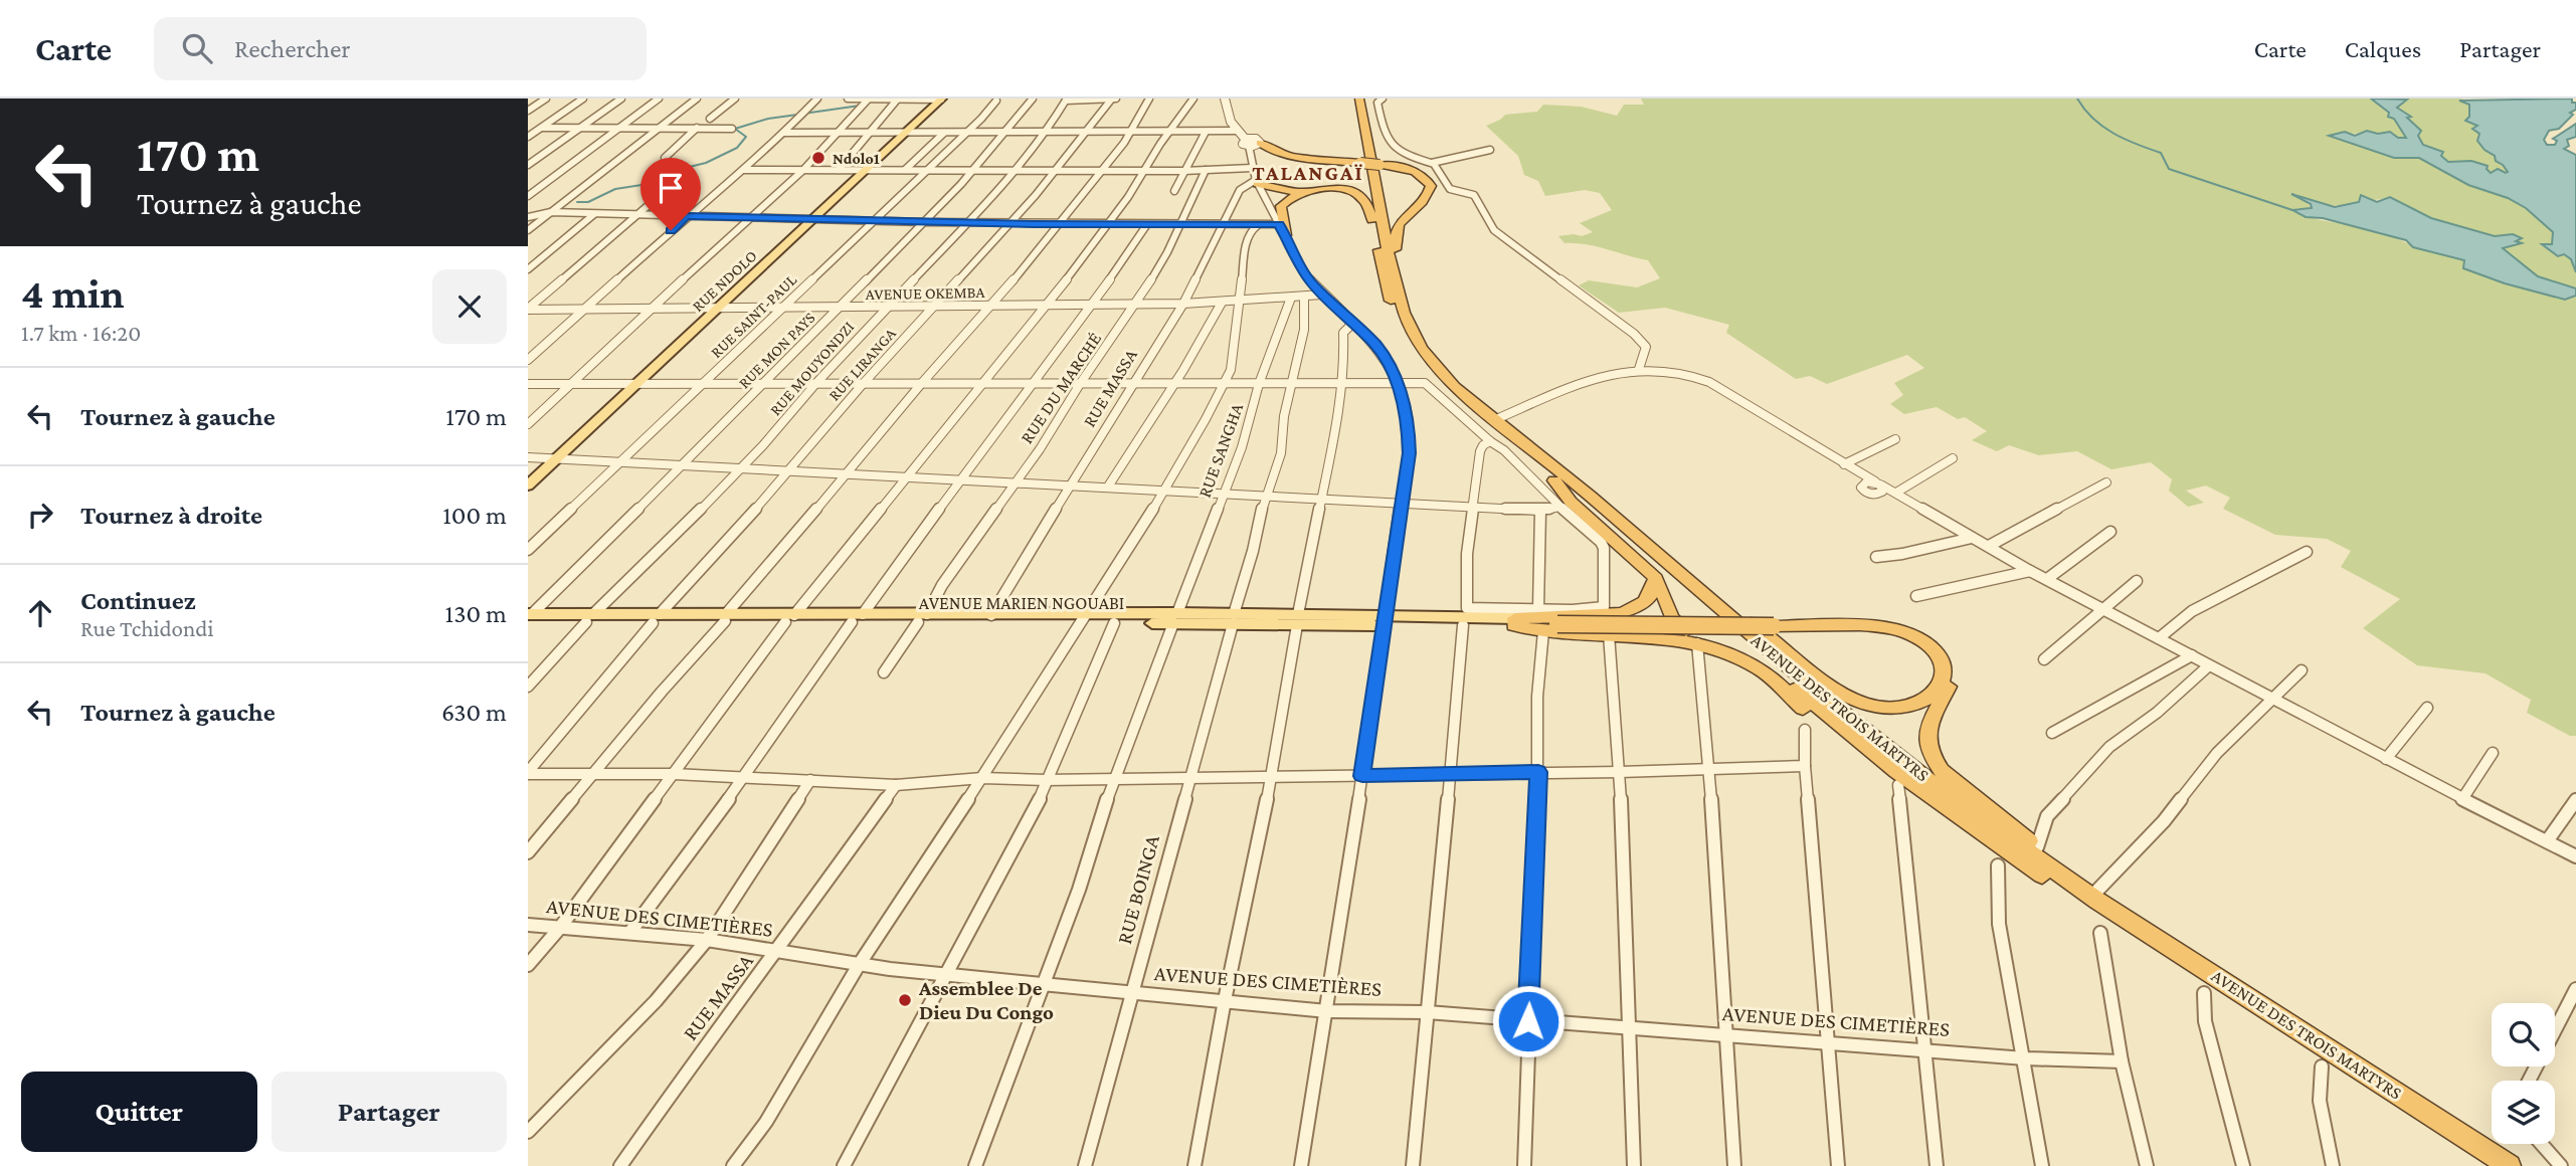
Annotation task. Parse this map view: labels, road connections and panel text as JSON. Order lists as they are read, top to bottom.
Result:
{
  "streets": {
    "highway": ["AVENUE DES TROIS MARTYRS"],
    "main road": ["RUE NDOLO", "AVENUE MARIEN NGOUABI"],
    "street": [
      "AVENUE OKEMBA",
      "RUE SAINT-PAUL",
      "RUE MON PAYS",
      "RUE LIRANGA",
      "RUE MOUYONDZI",
      "RUE DU MARCHÉ",
      "RUE MASSA",
      "RUE SANGHA",
      "RUE BOINGA",
      "AVENUE DES CIMETIÈRES"
    ]
  },
  "crossings": [
    ["RUE NDOLO", "AVENUE OKEMBA"],
    ["AVENUE OKEMBA", "RUE SAINT-PAUL"],
    ["AVENUE OKEMBA", "RUE MON PAYS"],
    ["AVENUE OKEMBA", "RUE LIRANGA"],
    ["AVENUE OKEMBA", "RUE MOUYONDZI"],
    ["AVENUE OKEMBA", "RUE DU MARCHÉ"],
    ["AVENUE OKEMBA", "RUE MASSA"],
    ["AVENUE OKEMBA", "RUE SANGHA"],
    ["AVENUE OKEMBA", "RUE BOINGA"],
    ["RUE MON PAYS", "AVENUE MARIEN NGOUABI"],
    ["RUE LIRANGA", "AVENUE MARIEN NGOUABI"],
    ["RUE MOUYONDZI", "AVENUE MARIEN NGOUABI"],
    ["RUE DU MARCHÉ", "AVENUE MARIEN NGOUABI"],
    ["RUE MASSA", "AVENUE DES CIMETIÈRES"],
    ["RUE SANGHA", "AVENUE MARIEN NGOUABI"],
    ["RUE SANGHA", "AVENUE DES CIMETIÈRES"],
    ["AVENUE MARIEN NGOUABI", "RUE BOINGA"],
    ["RUE BOINGA", "AVENUE DES CIMETIÈRES"]
  ],
  "districts": ["TALANGAÏ"],
  "places": ["Ndolo1", "Assemblee De Dieu Du Congo"],
  "page": {
    "header": "Carte",
    "search": "Rechercher",
    "nav": ["Carte", "Calques", "Partager"],
    "turn": ["170 m", "Tournez à gauche"],
    "heading": ["4 min", "1.7 km · 16:20"],
    "list": [
      {
        "name": "Tournez à gauche",
        "value": "170 m"
      },
      {
        "name": "Tournez à droite",
        "value": "100 m"
      },
      {
        "name": "Continuez",
        "note": "Rue Tchidondi",
        "value": "130 m"
      },
      {
        "name": "Tournez à gauche",
        "value": "630 m"
      }
    ],
    "buttons": ["Quitter", "Partager"]
  }
}
